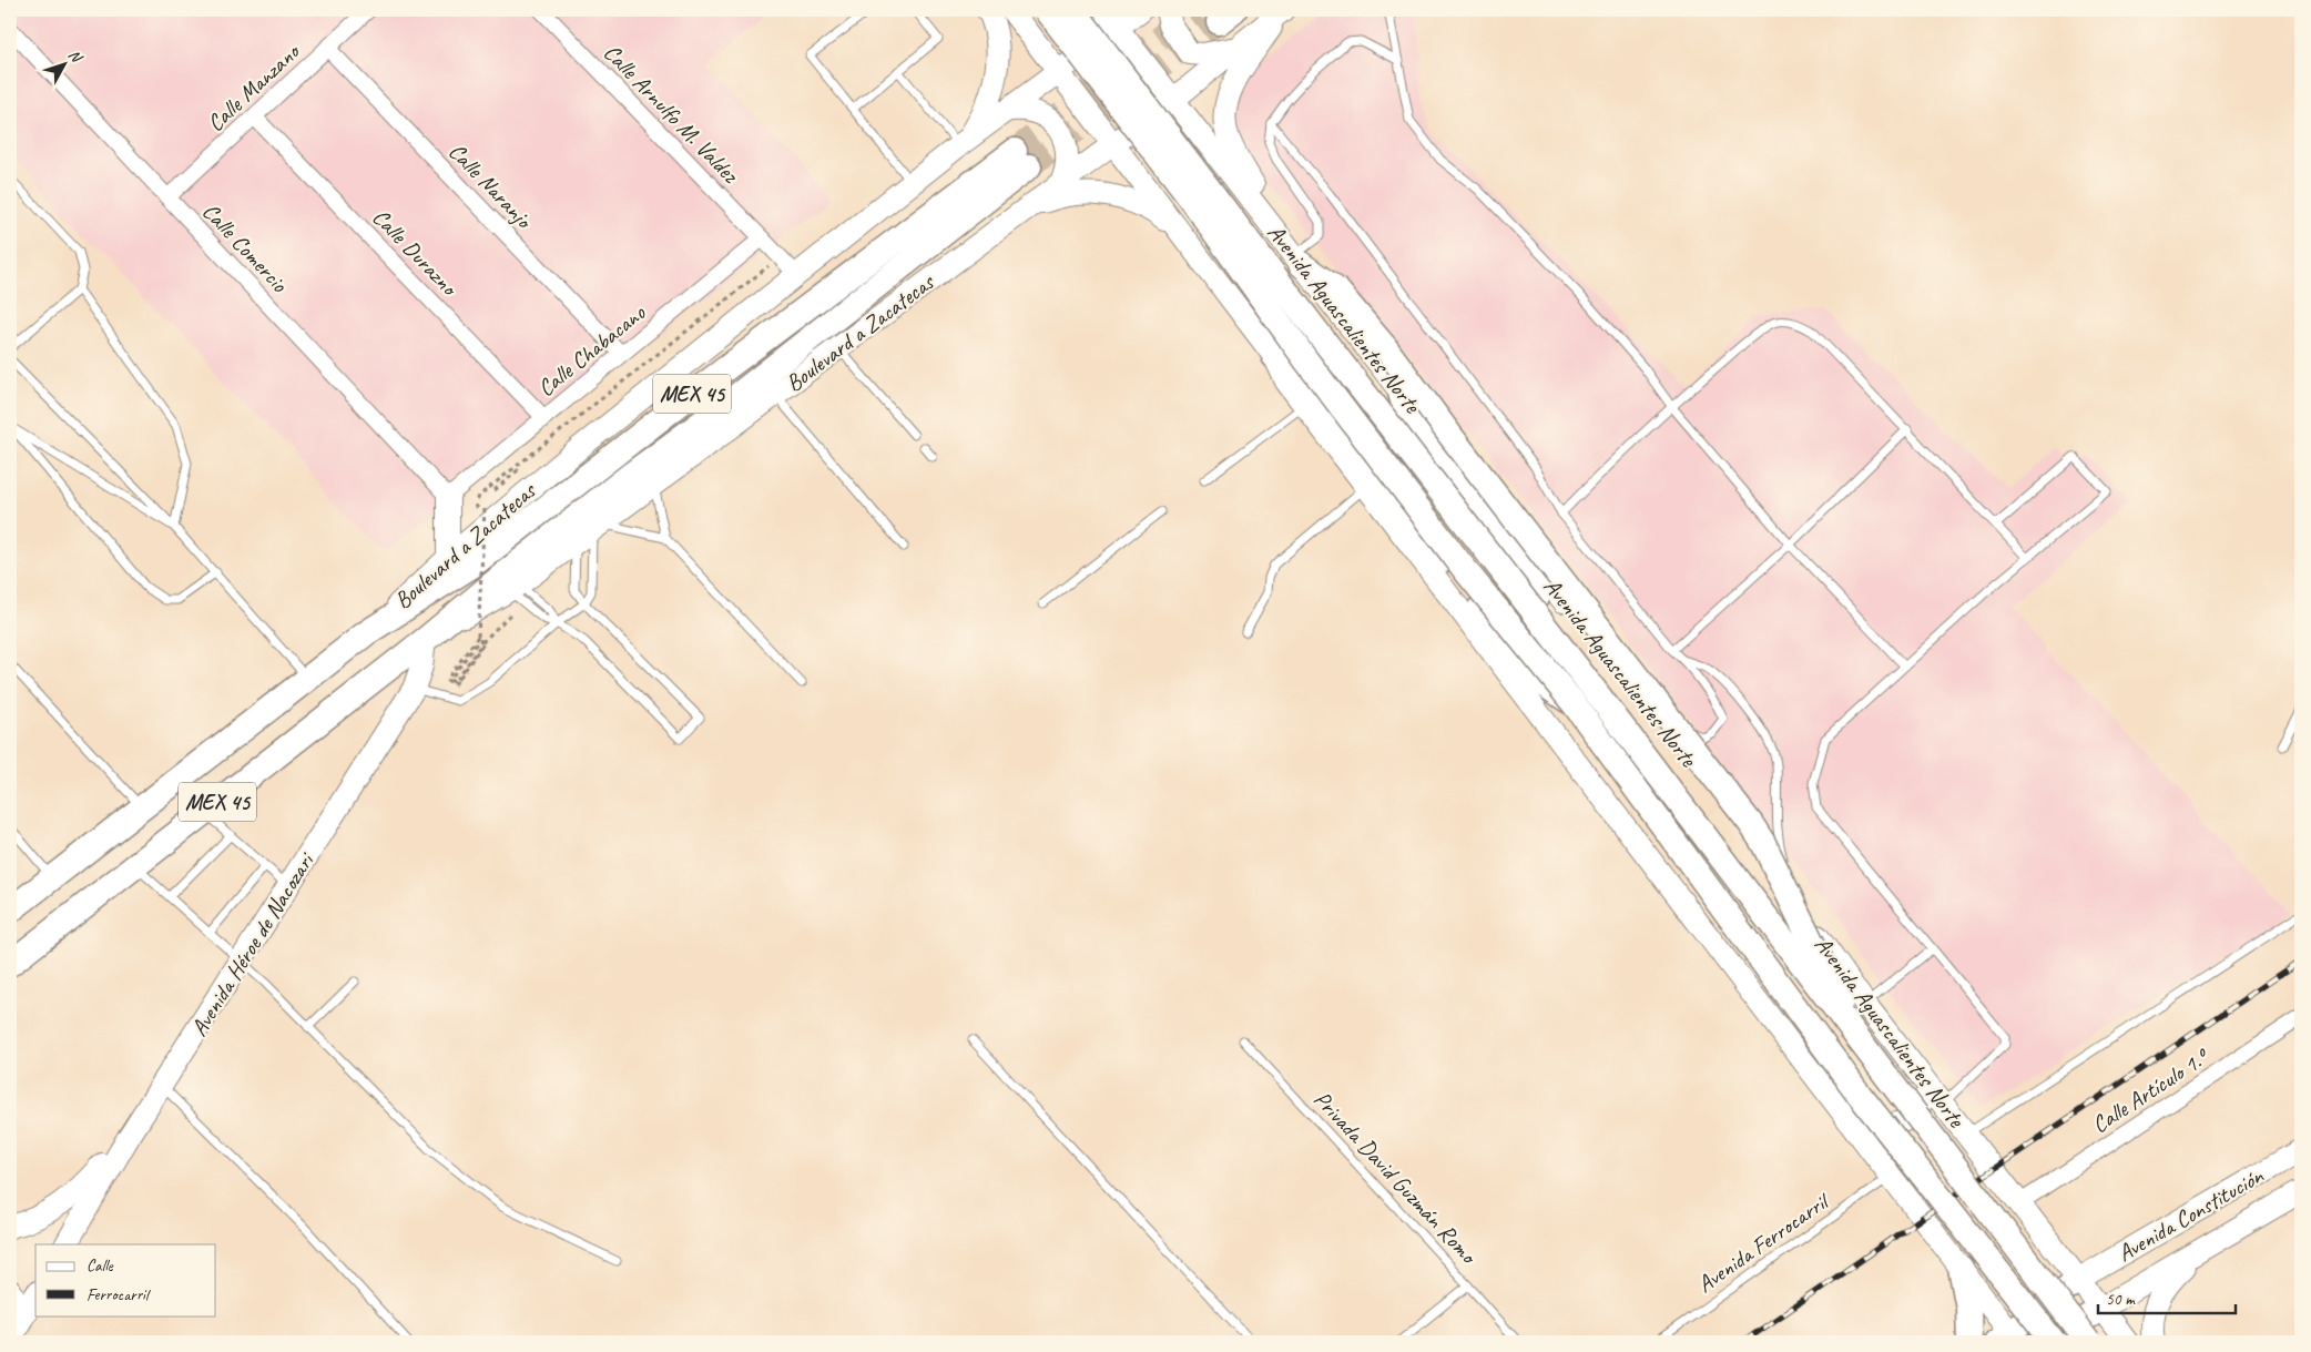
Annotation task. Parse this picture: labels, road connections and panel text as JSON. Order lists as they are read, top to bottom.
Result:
{
  "streets": {
    "main road": [
      "Avenida Aguascalientes Norte",
      "Boulevard a Zacatecas",
      "MEX 45",
      "Avenida Héroe de Nacozari",
      "Avenida Constitución"
    ],
    "street": [
      "Calle Manzano",
      "Calle Arnulfo M. Valdez",
      "Calle Naranjo",
      "Calle Comercio",
      "Calle Durazno",
      "Calle Chabacano",
      "Calle Artículo 1.º"
    ],
    "lane": ["Privada David Guzmán Romo", "Avenida Ferrocarril"]
  },
  "crossings": [
    ["Calle Manzano", "Calle Naranjo"],
    ["Calle Manzano", "Calle Comercio"],
    ["Calle Manzano", "Calle Durazno"],
    ["Calle Arnulfo M. Valdez", "Boulevard a Zacatecas"],
    ["Calle Arnulfo M. Valdez", "Calle Chabacano"],
    ["Calle Naranjo", "Calle Chabacano"],
    ["Calle Comercio", "Calle Chabacano"],
    ["Calle Durazno", "Calle Chabacano"],
    ["Avenida Aguascalientes Norte", "Boulevard a Zacatecas"],
    ["Avenida Aguascalientes Norte", "Calle Artículo 1.º"],
    ["Avenida Aguascalientes Norte", "Avenida Constitución"],
    ["Boulevard a Zacatecas", "Avenida Héroe de Nacozari"]
  ],
  "legend": ["Calle", "Ferrocarril"],
  "scale_bar": "50 m",
  "north": "top right"
}
